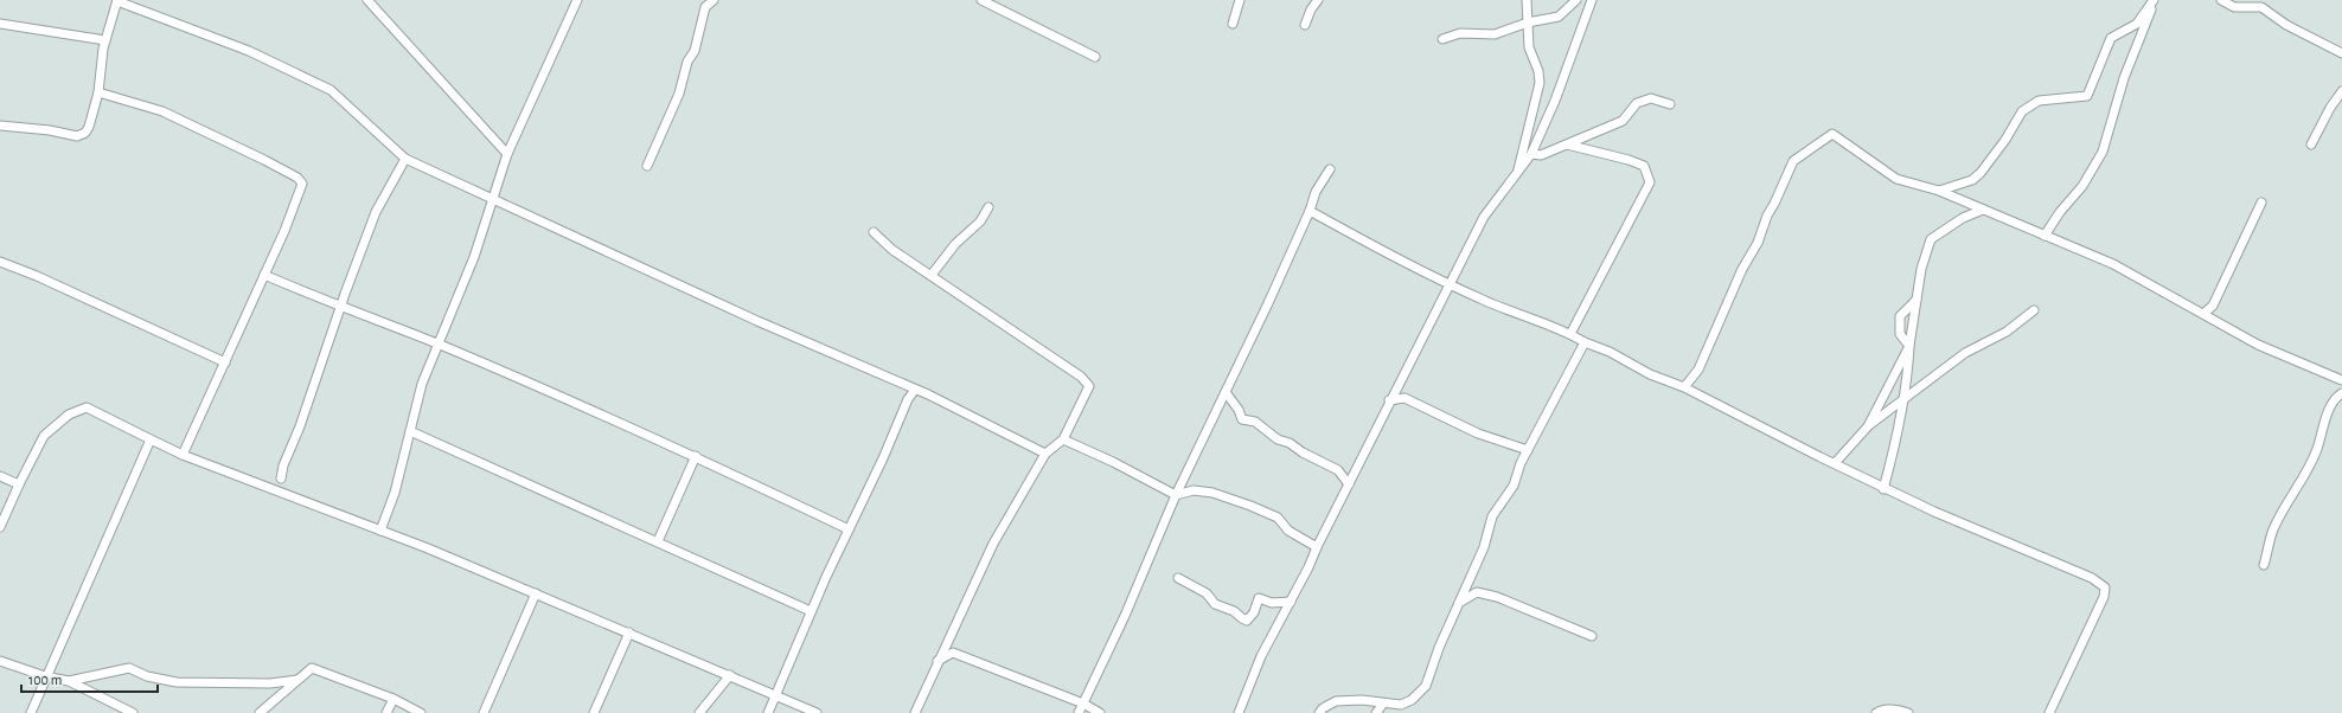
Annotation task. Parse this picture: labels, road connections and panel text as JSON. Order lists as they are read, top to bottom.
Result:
{
  "scale_bar": "100 m"
}
